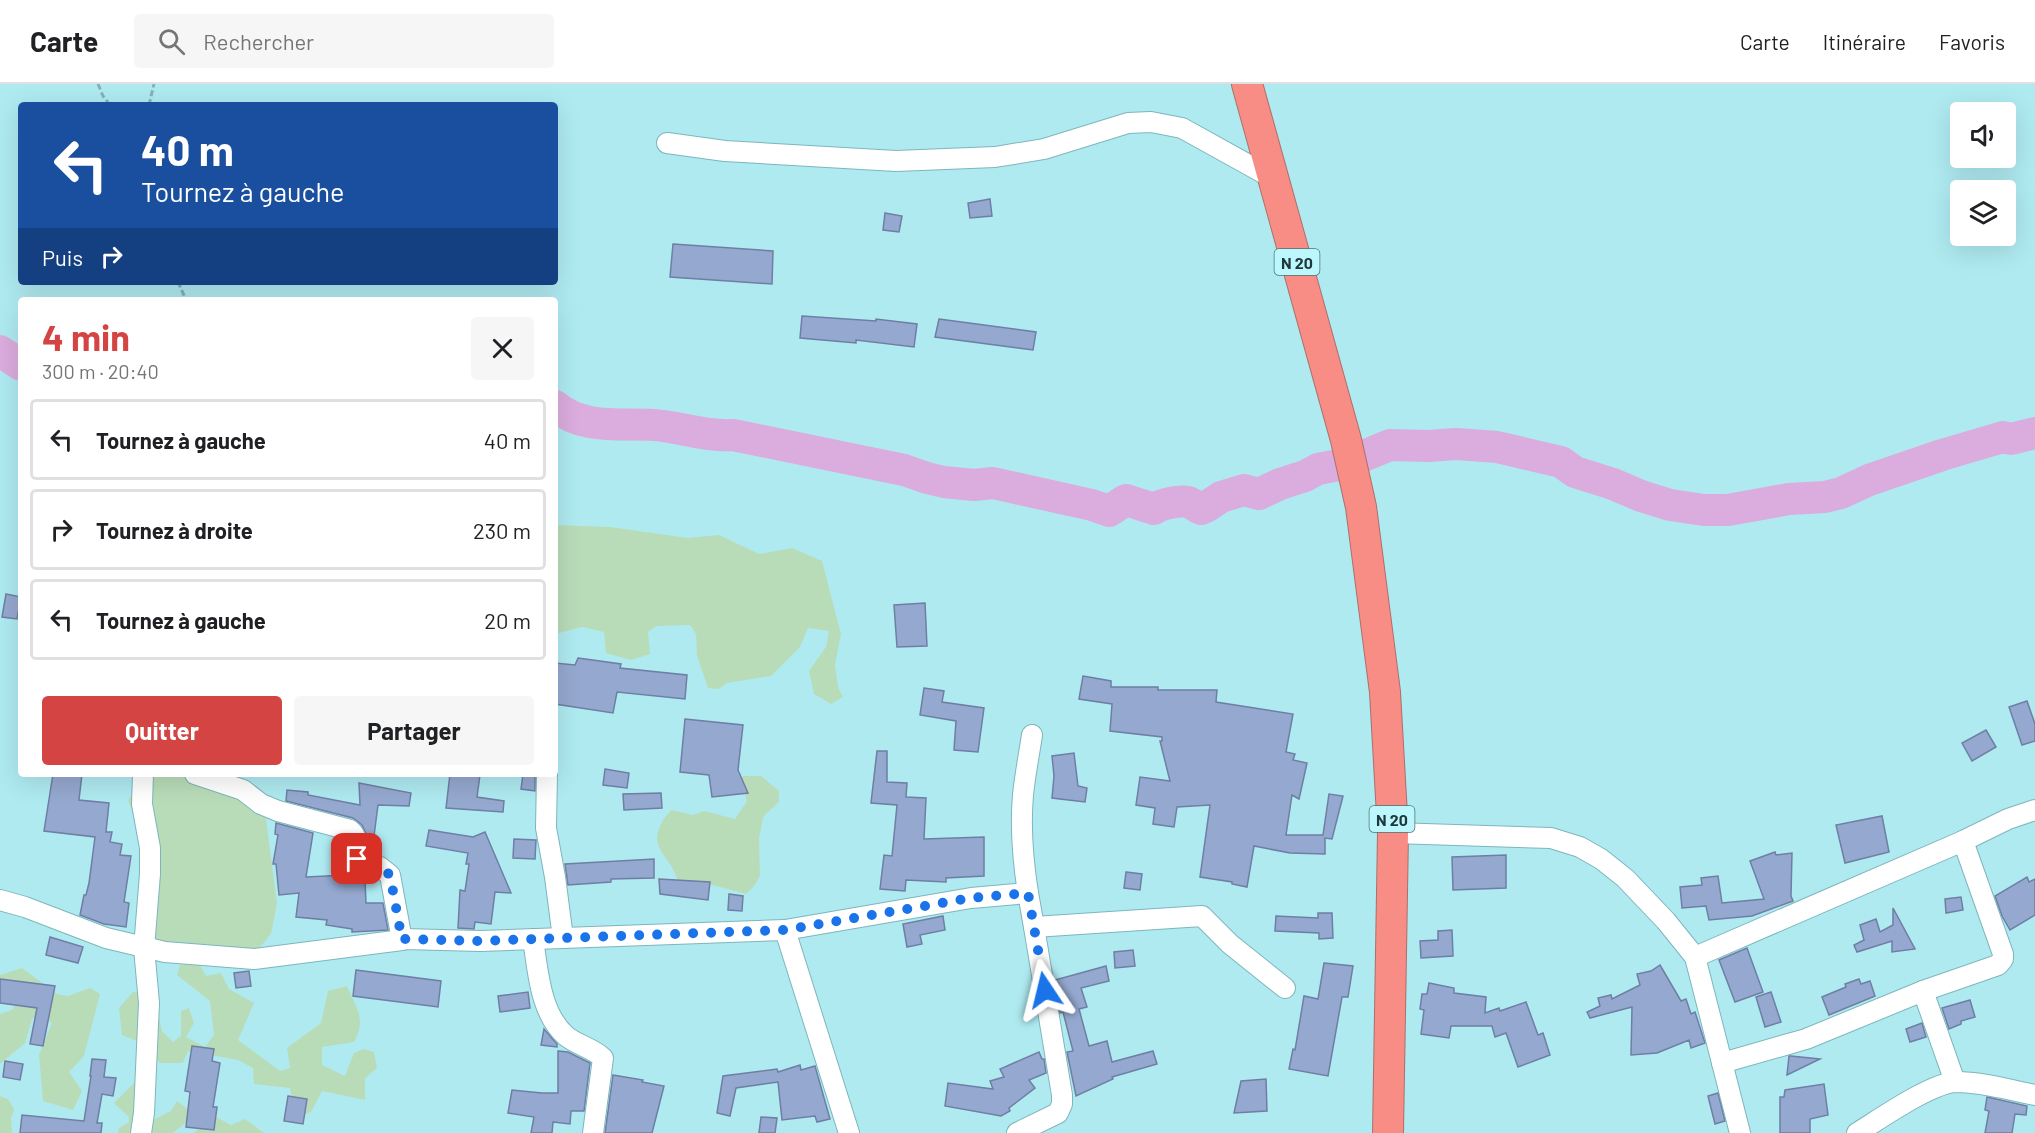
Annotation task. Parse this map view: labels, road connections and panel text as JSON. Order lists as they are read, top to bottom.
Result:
{
  "streets": {
    "highway": ["N 20"]
  },
  "page": {
    "header": "Carte",
    "search": "Rechercher",
    "nav": ["Carte", "Itinéraire", "Favoris"],
    "turn": ["40 m", "Tournez à gauche"],
    "then": "Puis",
    "heading": ["4 min", "300 m · 20:40"],
    "list": [
      {
        "name": "Tournez à gauche",
        "value": "40 m"
      },
      {
        "name": "Tournez à droite",
        "value": "230 m"
      },
      {
        "name": "Tournez à gauche",
        "value": "20 m"
      }
    ],
    "buttons": ["Quitter", "Partager"]
  }
}
